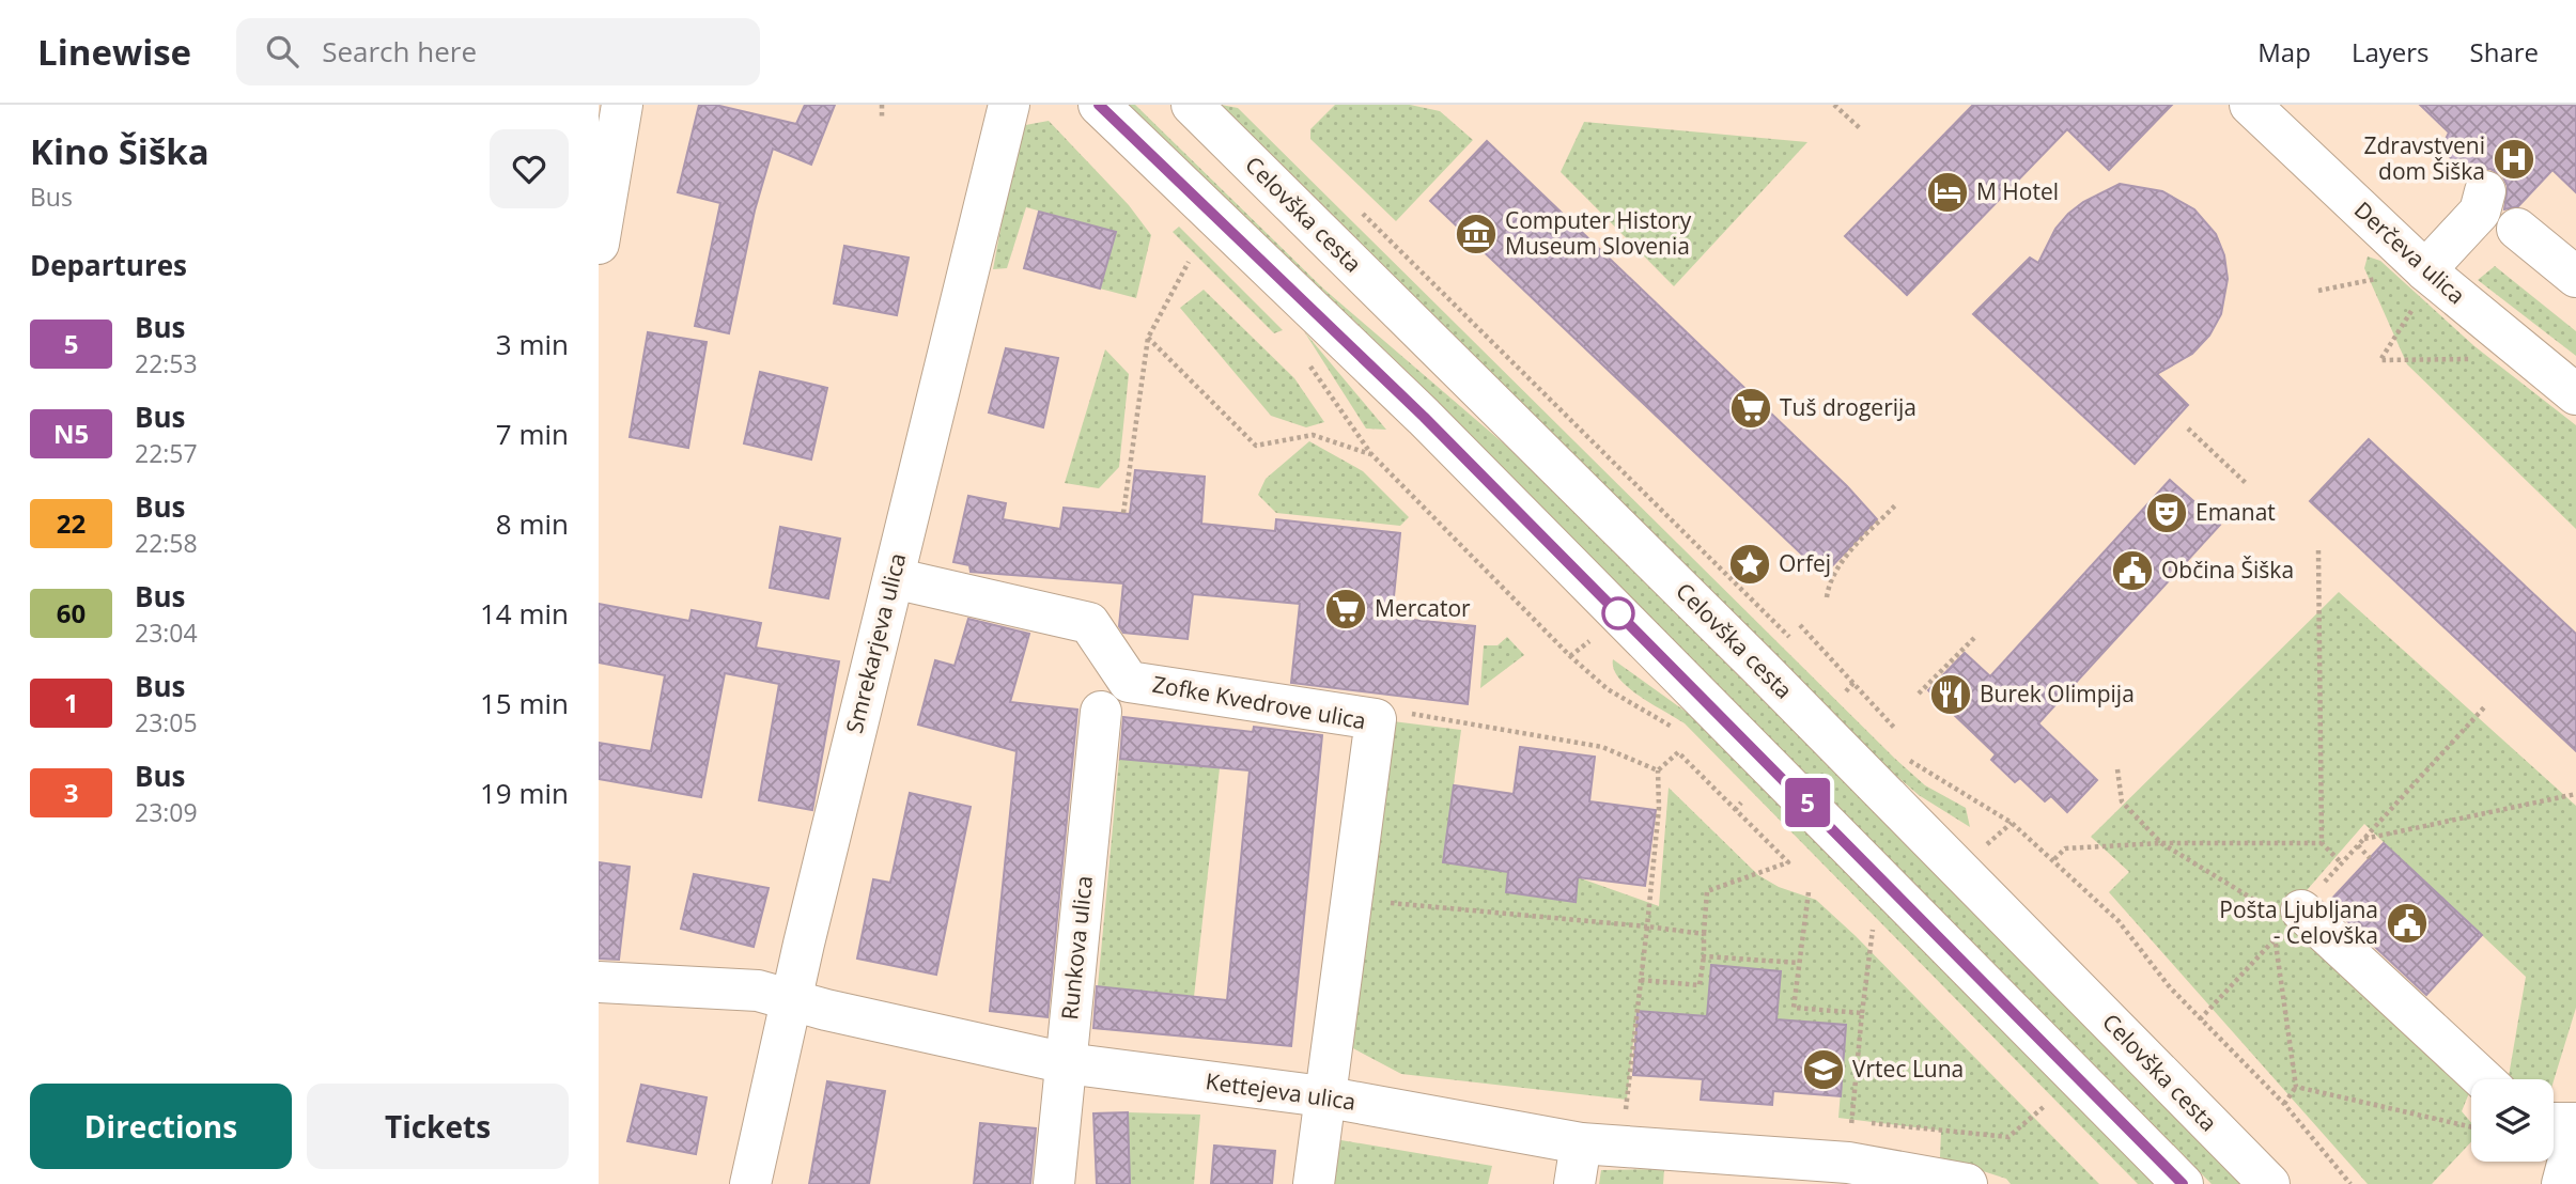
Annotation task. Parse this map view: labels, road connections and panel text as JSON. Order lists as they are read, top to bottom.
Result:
{
  "streets": {
    "street": [
      "Celovška cesta",
      "Derčeva ulica",
      "Smrekarjeva ulica",
      "Zofke Kvedrove ulica",
      "Runkova ulica",
      "Kettejeva ulica"
    ]
  },
  "crossings": [
    ["Smrekarjeva ulica", "Zofke Kvedrove ulica"],
    ["Smrekarjeva ulica", "Kettejeva ulica"],
    ["Zofke Kvedrove ulica", "Kettejeva ulica"],
    ["Runkova ulica", "Kettejeva ulica"]
  ],
  "places": {
    "hospital": ["Zdravstveni dom Šiška"],
    "hotel": ["M Hotel"],
    "museum": ["Computer History Museum Slovenia"],
    "supermarket": ["Tuš drogerija", "Mercator"],
    "theatre": ["Emanat"],
    "place": ["Orfej"],
    "public building": ["Občina Šiška", "Pošta Ljubljana - Celovška"],
    "restaurant": ["Burek Olimpija"],
    "school or university": ["Vrtec Luna"]
  },
  "lines": ["bus line 5"],
  "page": {
    "header": "Linewise",
    "search": "Search here",
    "nav": ["Map", "Layers", "Share"],
    "heading": [
      ["Kino Šiška", "Bus"],
      "Departures"
    ],
    "on_map": "5",
    "list": [
      {
        "mark": "5",
        "name": "Bus",
        "note": "22:53",
        "value": "3 min"
      },
      {
        "mark": "N5",
        "name": "Bus",
        "note": "22:57",
        "value": "7 min"
      },
      {
        "mark": "22",
        "name": "Bus",
        "note": "22:58",
        "value": "8 min"
      },
      {
        "mark": "60",
        "name": "Bus",
        "note": "23:04",
        "value": "14 min"
      },
      {
        "mark": "1",
        "name": "Bus",
        "note": "23:05",
        "value": "15 min"
      },
      {
        "mark": "3",
        "name": "Bus",
        "note": "23:09",
        "value": "19 min"
      }
    ],
    "buttons": ["Directions", "Tickets"]
  }
}
